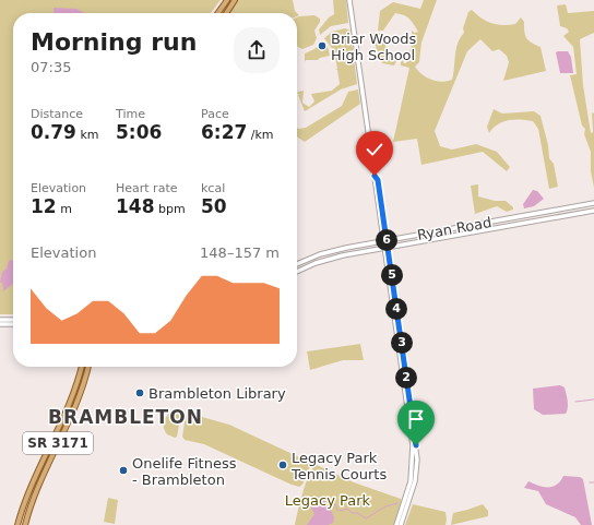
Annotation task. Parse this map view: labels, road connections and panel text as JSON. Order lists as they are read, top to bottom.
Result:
{
  "streets": {
    "main road": ["Ryan Road", "SR 3171"]
  },
  "districts": ["BRAMBLETON"],
  "parks": ["Legacy Park"],
  "places": [
    "Briar Woods High School",
    "Brambleton Library",
    "Legacy Park Tennis Courts",
    "Onelife Fitness - Brambleton"
  ],
  "page": {
    "heading": ["Morning run", "07:35"],
    "stats": [
      ["Distance", "0.79 km"],
      ["Time", "5:06"],
      ["Pace", "6:27 /km"],
      ["Elevation", "12 m"],
      ["Heart rate", "148 bpm"],
      ["kcal", "50"]
    ],
    "pins": [
      "6",
      "5",
      "4",
      "3",
      "2"
    ],
    "chart": ["Elevation", "148–157 m"]
  }
}
